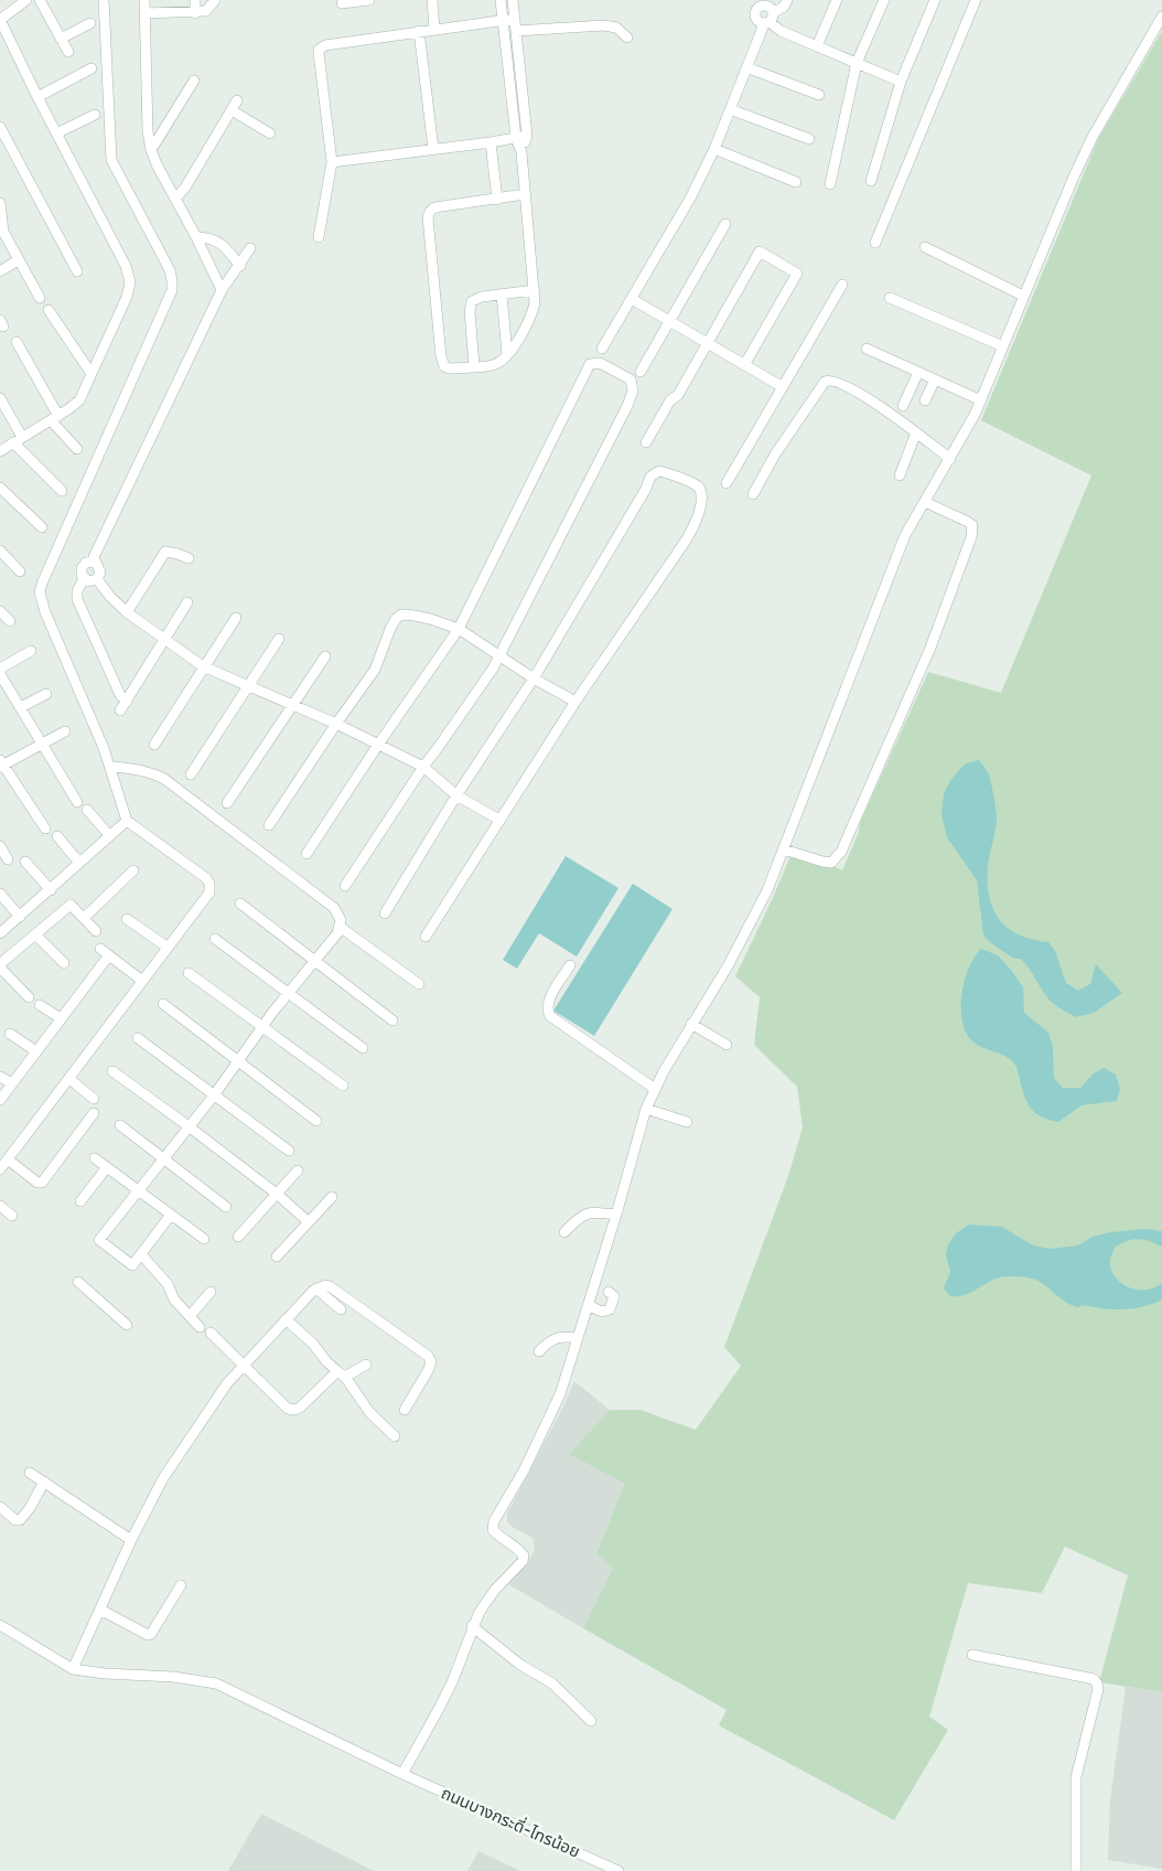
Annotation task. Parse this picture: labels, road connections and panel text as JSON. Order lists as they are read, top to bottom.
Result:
{
  "streets": {
    "street": ["ถนนบางกระดี่-ไทรน้อย"]
  }
}
